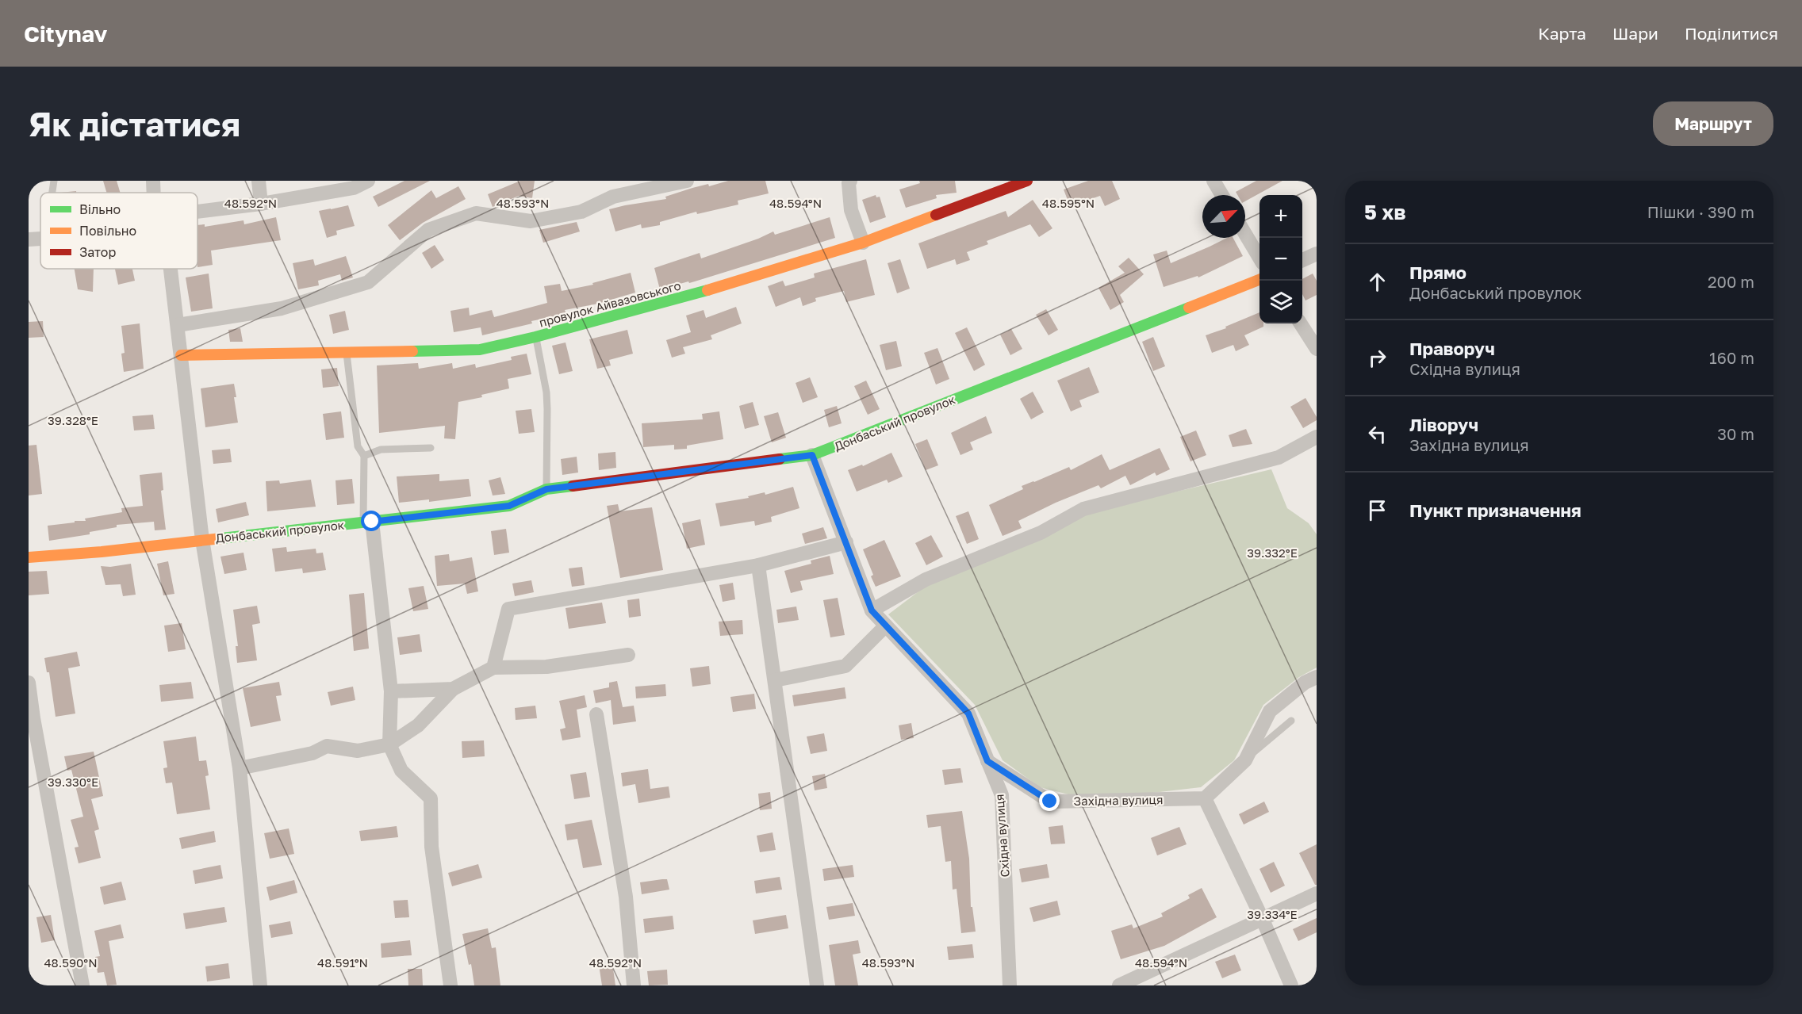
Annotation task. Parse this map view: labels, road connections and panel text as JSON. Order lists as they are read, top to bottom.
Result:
{
  "streets": {
    "street": [
      "провулок Айвазовського",
      "Донбаський провулок",
      "Західна вулиця",
      "Східна вулиця"
    ]
  },
  "crossings": [
    ["Донбаський провулок", "Східна вулиця"],
    ["Західна вулиця", "Східна вулиця"]
  ],
  "legend": ["Вільно", "Повільно", "Затор"],
  "north": "top right",
  "page": {
    "header": "Citynav",
    "nav": ["Карта", "Шари", "Поділитися"],
    "buttons": "Маршрут",
    "title": "Як дістатися",
    "heading": ["5 хв", "Пішки · 390 m"],
    "map_buttons": ["+", "−"],
    "list": [
      ["Прямо", "Донбаський провулок", "200 m"],
      ["Праворуч", "Східна вулиця", "160 m"],
      ["Ліворуч", "Західна вулиця", "30 m"],
      "Пункт призначення"
    ]
  },
  "coordinates": [
    "48.592°N",
    "48.593°N",
    "48.594°N",
    "48.595°N",
    "39.328°E",
    "39.332°E",
    "39.330°E",
    "39.334°E",
    "48.590°N",
    "48.591°N"
  ]
}
